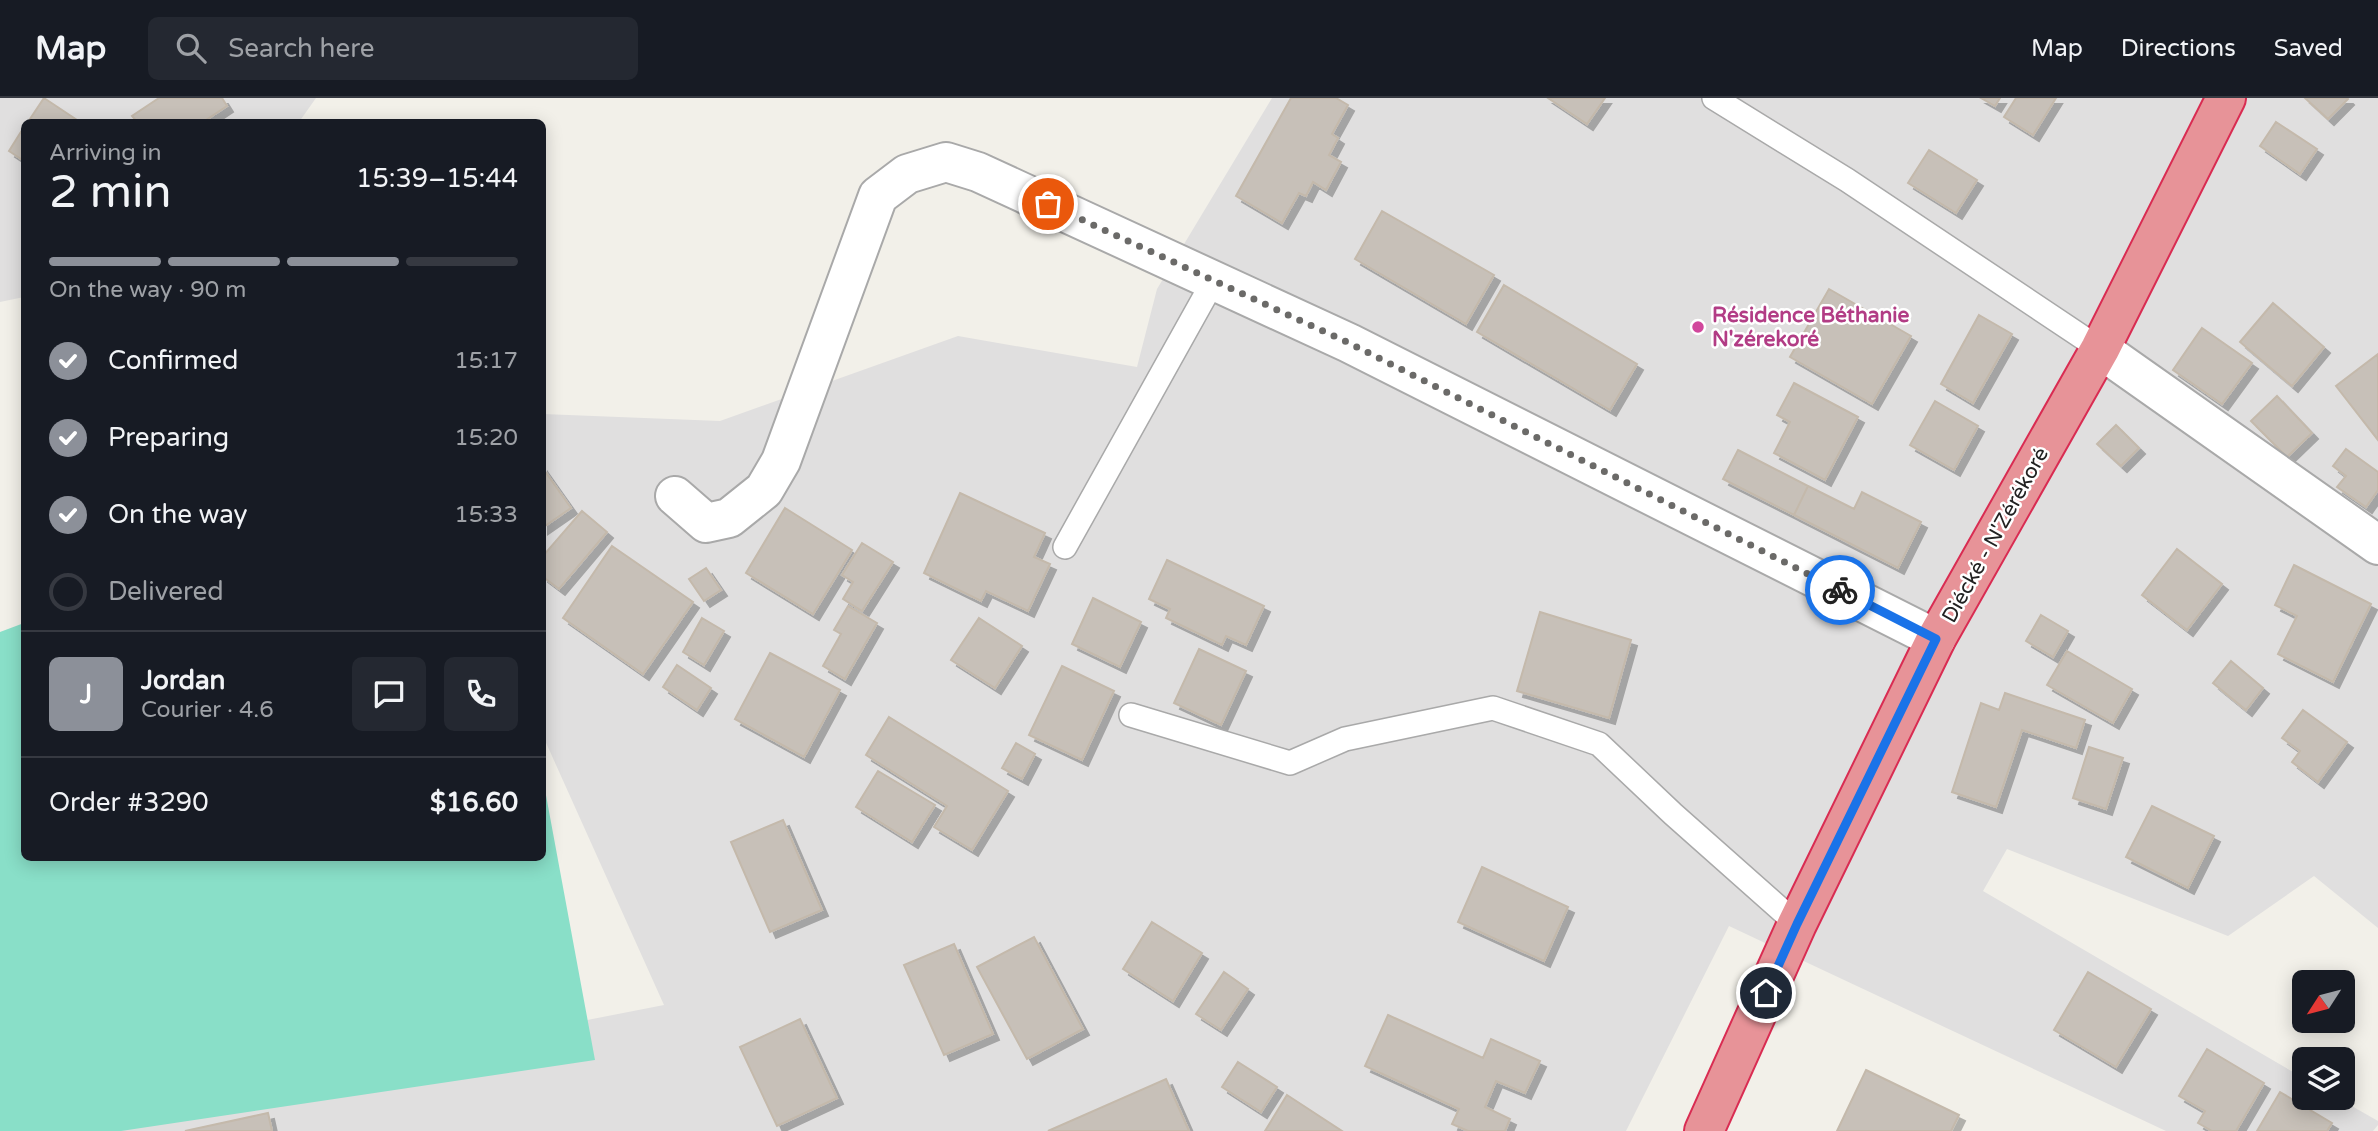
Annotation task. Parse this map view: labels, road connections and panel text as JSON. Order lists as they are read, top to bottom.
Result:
{
  "streets": {
    "highway": ["Diécké - N'Zérékoré"]
  },
  "places": ["Résidence Béthanie N'zérekoré"],
  "north": "bottom left",
  "page": {
    "header": "Map",
    "search": "Search here",
    "nav": ["Map", "Directions", "Saved"],
    "heading": ["2 min", "Arriving in", "15:39–15:44"],
    "panel": [
      "Jordan",
      "Courier · 4.6",
      "Order #3290",
      "$16.60"
    ],
    "bar": "On the way · 90 m",
    "list": [
      ["Confirmed", "15:17"],
      ["Preparing", "15:20"],
      ["On the way", "15:33"],
      "Delivered"
    ],
    "round": "J"
  }
}
